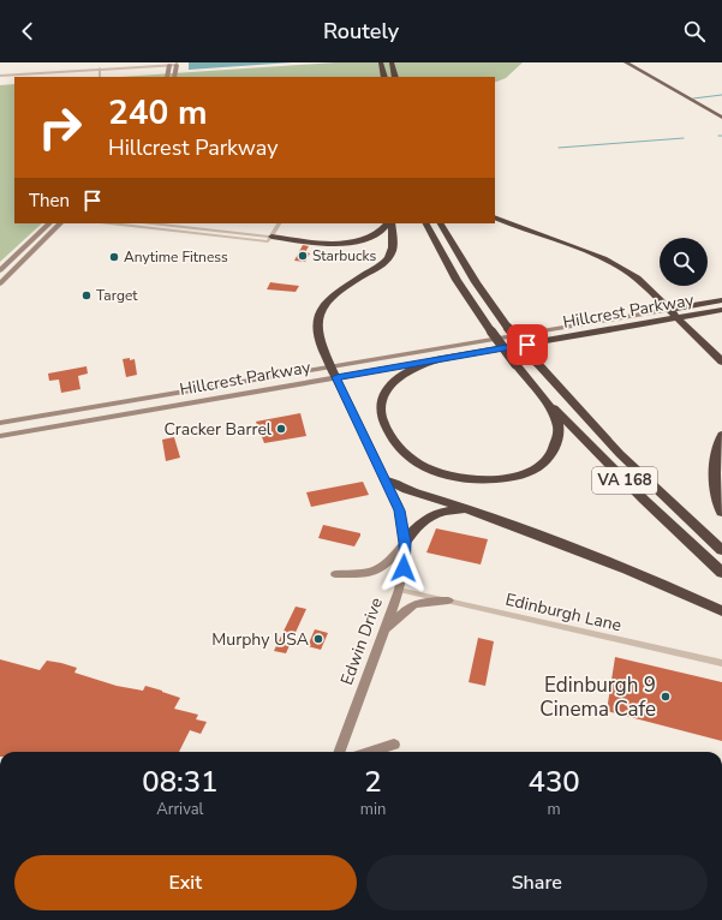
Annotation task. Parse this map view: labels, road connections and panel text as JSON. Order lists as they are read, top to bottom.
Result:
{
  "streets": {
    "highway": ["Hillcrest Parkway", "VA 168"],
    "main road": ["Edwin Drive"],
    "street": ["Edinburgh Lane"]
  },
  "crossings": [
    ["Hillcrest Parkway", "Edwin Drive"],
    ["Edinburgh Lane", "Edwin Drive"]
  ],
  "places": [
    "Starbucks",
    "Anytime Fitness",
    "Target",
    "Cracker Barrel",
    "Murphy USA",
    "Edinburgh 9 Cinema Cafe"
  ],
  "page": {
    "header": "Routely",
    "turn": ["240 m", "Hillcrest Parkway"],
    "then": "Then",
    "eta": [
      "08:31",
      "Arrival",
      "2",
      "min",
      "430",
      "m"
    ],
    "buttons": ["Exit", "Share"]
  }
}
